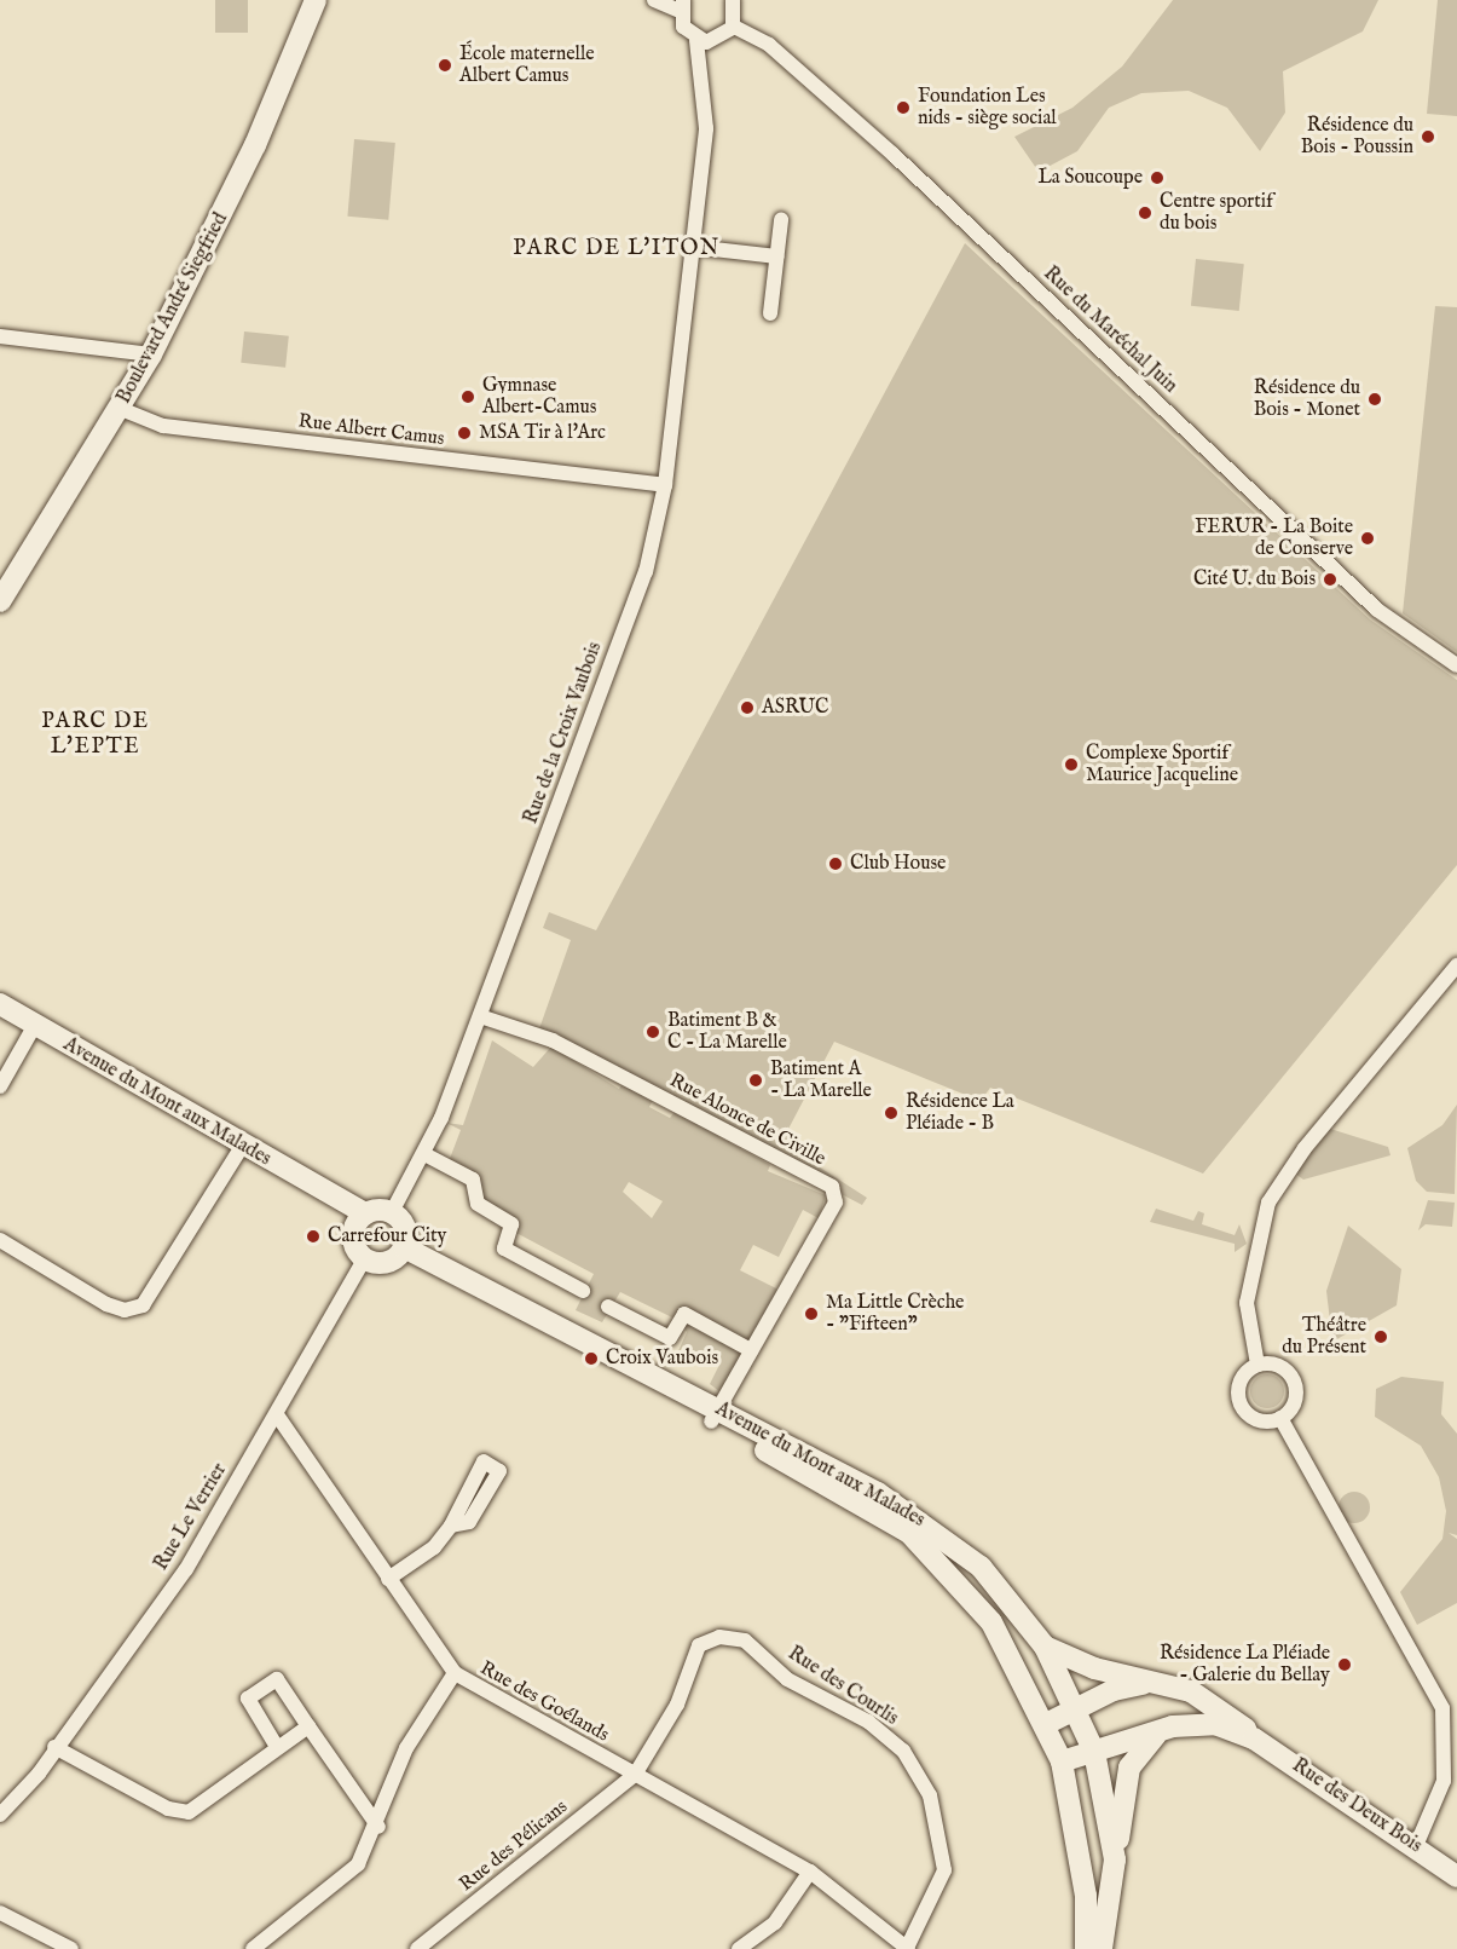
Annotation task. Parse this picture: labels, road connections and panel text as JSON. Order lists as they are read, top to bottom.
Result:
{
  "streets": {
    "street": [
      "Boulevard André Siegfried",
      "Rue du Maréchal Juin",
      "Rue Albert Camus",
      "Rue de la Croix Vaubois",
      "Avenue du Mont aux Malades",
      "Rue Alonce de Civille",
      "Rue Le Verrier",
      "Rue des Courlis",
      "Rue des Goélands",
      "Rue des Deux Bois",
      "Rue des Pélicans"
    ]
  },
  "crossings": [
    ["Boulevard André Siegfried", "Rue Albert Camus"],
    ["Rue Albert Camus", "Rue de la Croix Vaubois"],
    ["Rue de la Croix Vaubois", "Avenue du Mont aux Malades"],
    ["Rue de la Croix Vaubois", "Rue Alonce de Civille"],
    ["Rue de la Croix Vaubois", "Rue Le Verrier"],
    ["Avenue du Mont aux Malades", "Rue Alonce de Civille"],
    ["Avenue du Mont aux Malades", "Rue Le Verrier"],
    ["Avenue du Mont aux Malades", "Rue des Deux Bois"],
    ["Rue Le Verrier", "Rue des Goélands"],
    ["Rue des Courlis", "Rue des Goélands"],
    ["Rue des Courlis", "Rue des Pélicans"],
    ["Rue des Goélands", "Rue des Pélicans"]
  ],
  "districts": ["PARC DE L'ITON", "PARC DE L'EPTE"],
  "places": [
    "École maternelle Albert Camus",
    "Foundation Les nids - siège social",
    "Résidence du Bois - Poussin",
    "La Soucoupe",
    "Centre sportif du bois",
    "Gymnase Albert-Camus",
    "Résidence du Bois - Monet",
    "MSA Tir à l'Arc",
    "FERUR - La Boite de Conserve",
    "Cité U. du Bois",
    "ASRUC",
    "Complexe Sportif Maurice Jacqueline",
    "Club House",
    "Batiment B & C - La Marelle",
    "Batiment A - La Marelle",
    "Résidence La Pléiade - B",
    "Carrefour City",
    "Ma Little Crèche - \"Fifteen\"",
    "Théâtre du Présent",
    "Croix Vaubois",
    "Résidence La Pléiade - Galerie du Bellay"
  ]
}
